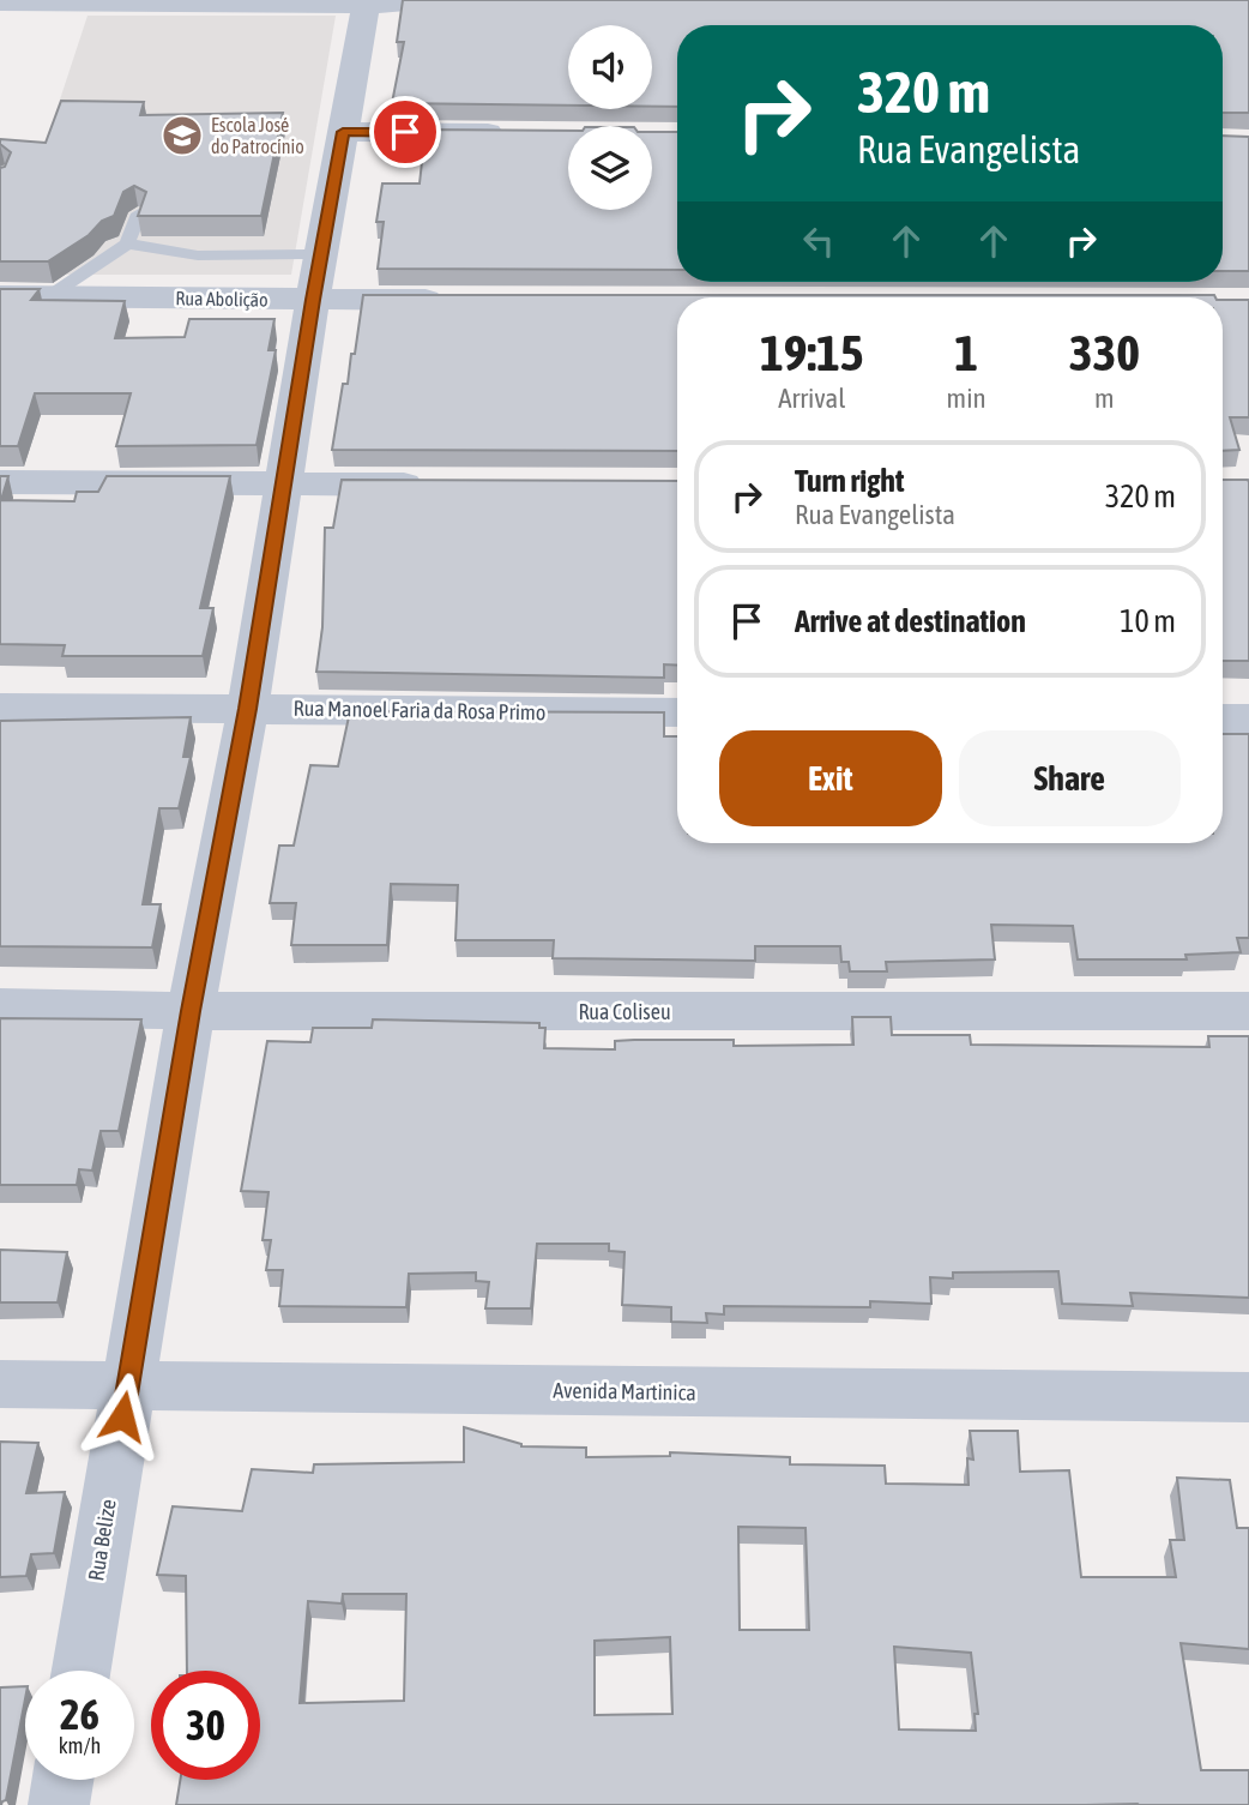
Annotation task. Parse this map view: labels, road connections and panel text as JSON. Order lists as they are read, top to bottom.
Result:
{
  "streets": {
    "street": [
      "Rua Abolição",
      "Rua Manoel Faria da Rosa Primo",
      "Rua Coliseu",
      "Avenida Martinica",
      "Rua Belize"
    ]
  },
  "crossings": [
    ["Rua Abolição", "Rua Belize"],
    ["Rua Manoel Faria da Rosa Primo", "Rua Belize"],
    ["Rua Coliseu", "Rua Belize"],
    ["Avenida Martinica", "Rua Belize"]
  ],
  "places": {
    "school or university": ["Escola José do Patrocínio"]
  },
  "page": {
    "turn": ["320 m", "Rua Evangelista"],
    "eta": [
      "19:15",
      "Arrival",
      "1",
      "min",
      "330",
      "m"
    ],
    "list": [
      {
        "name": "Turn right",
        "note": "Rua Evangelista",
        "value": "320 m"
      },
      {
        "name": "Arrive at destination",
        "value": "10 m"
      }
    ],
    "buttons": ["Exit", "Share"],
    "speed": "26 km/h",
    "limit": "30"
  }
}
